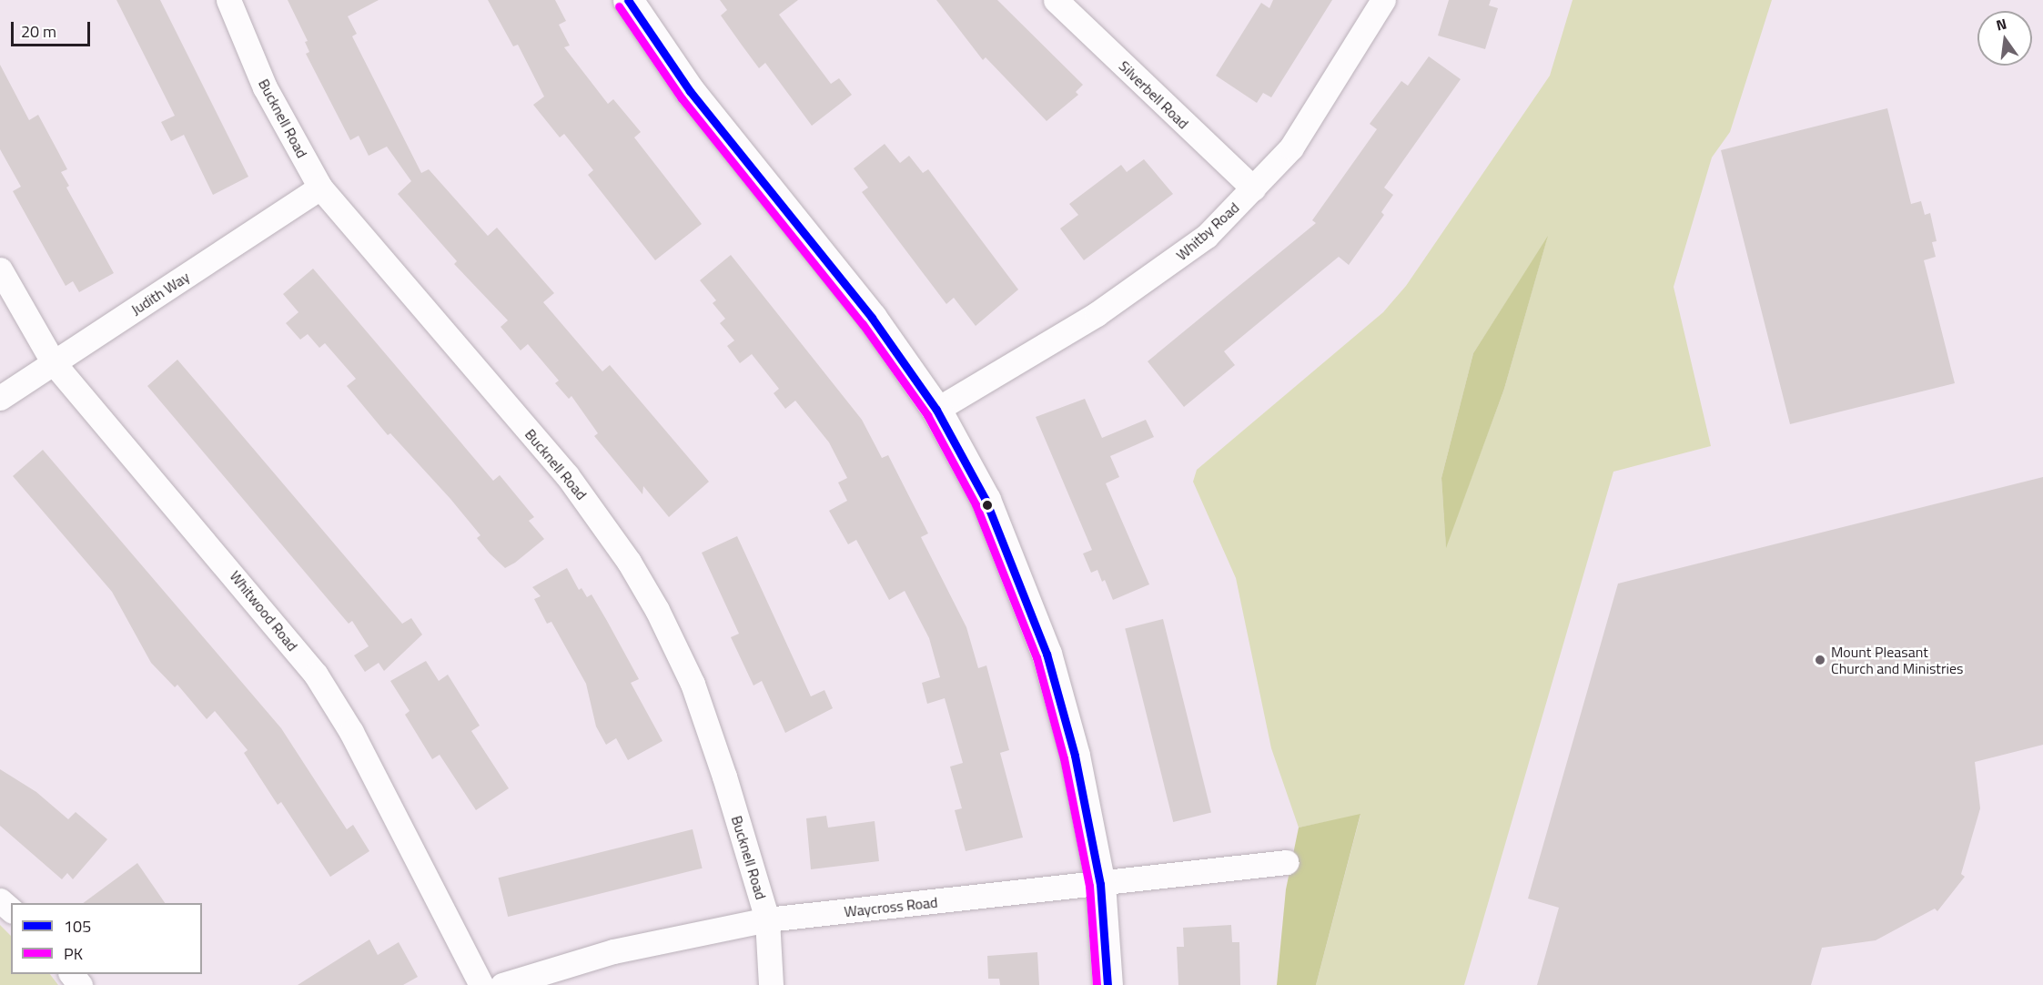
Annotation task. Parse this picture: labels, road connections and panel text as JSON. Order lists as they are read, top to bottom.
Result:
{
  "streets": {
    "street": [
      "Silverbell Road",
      "Bucknell Road",
      "Whitby Road",
      "Judith Way",
      "Whitwood Road",
      "Waycross Road"
    ]
  },
  "crossings": [
    ["Silverbell Road", "Whitby Road"],
    ["Bucknell Road", "Judith Way"],
    ["Bucknell Road", "Waycross Road"],
    ["Judith Way", "Whitwood Road"]
  ],
  "places": ["Mount Pleasant Church and Ministries"],
  "lines": ["transit line 105", "transit line PK"],
  "legend": ["105", "PK"],
  "scale_bar": "20 m",
  "north": "top"
}
